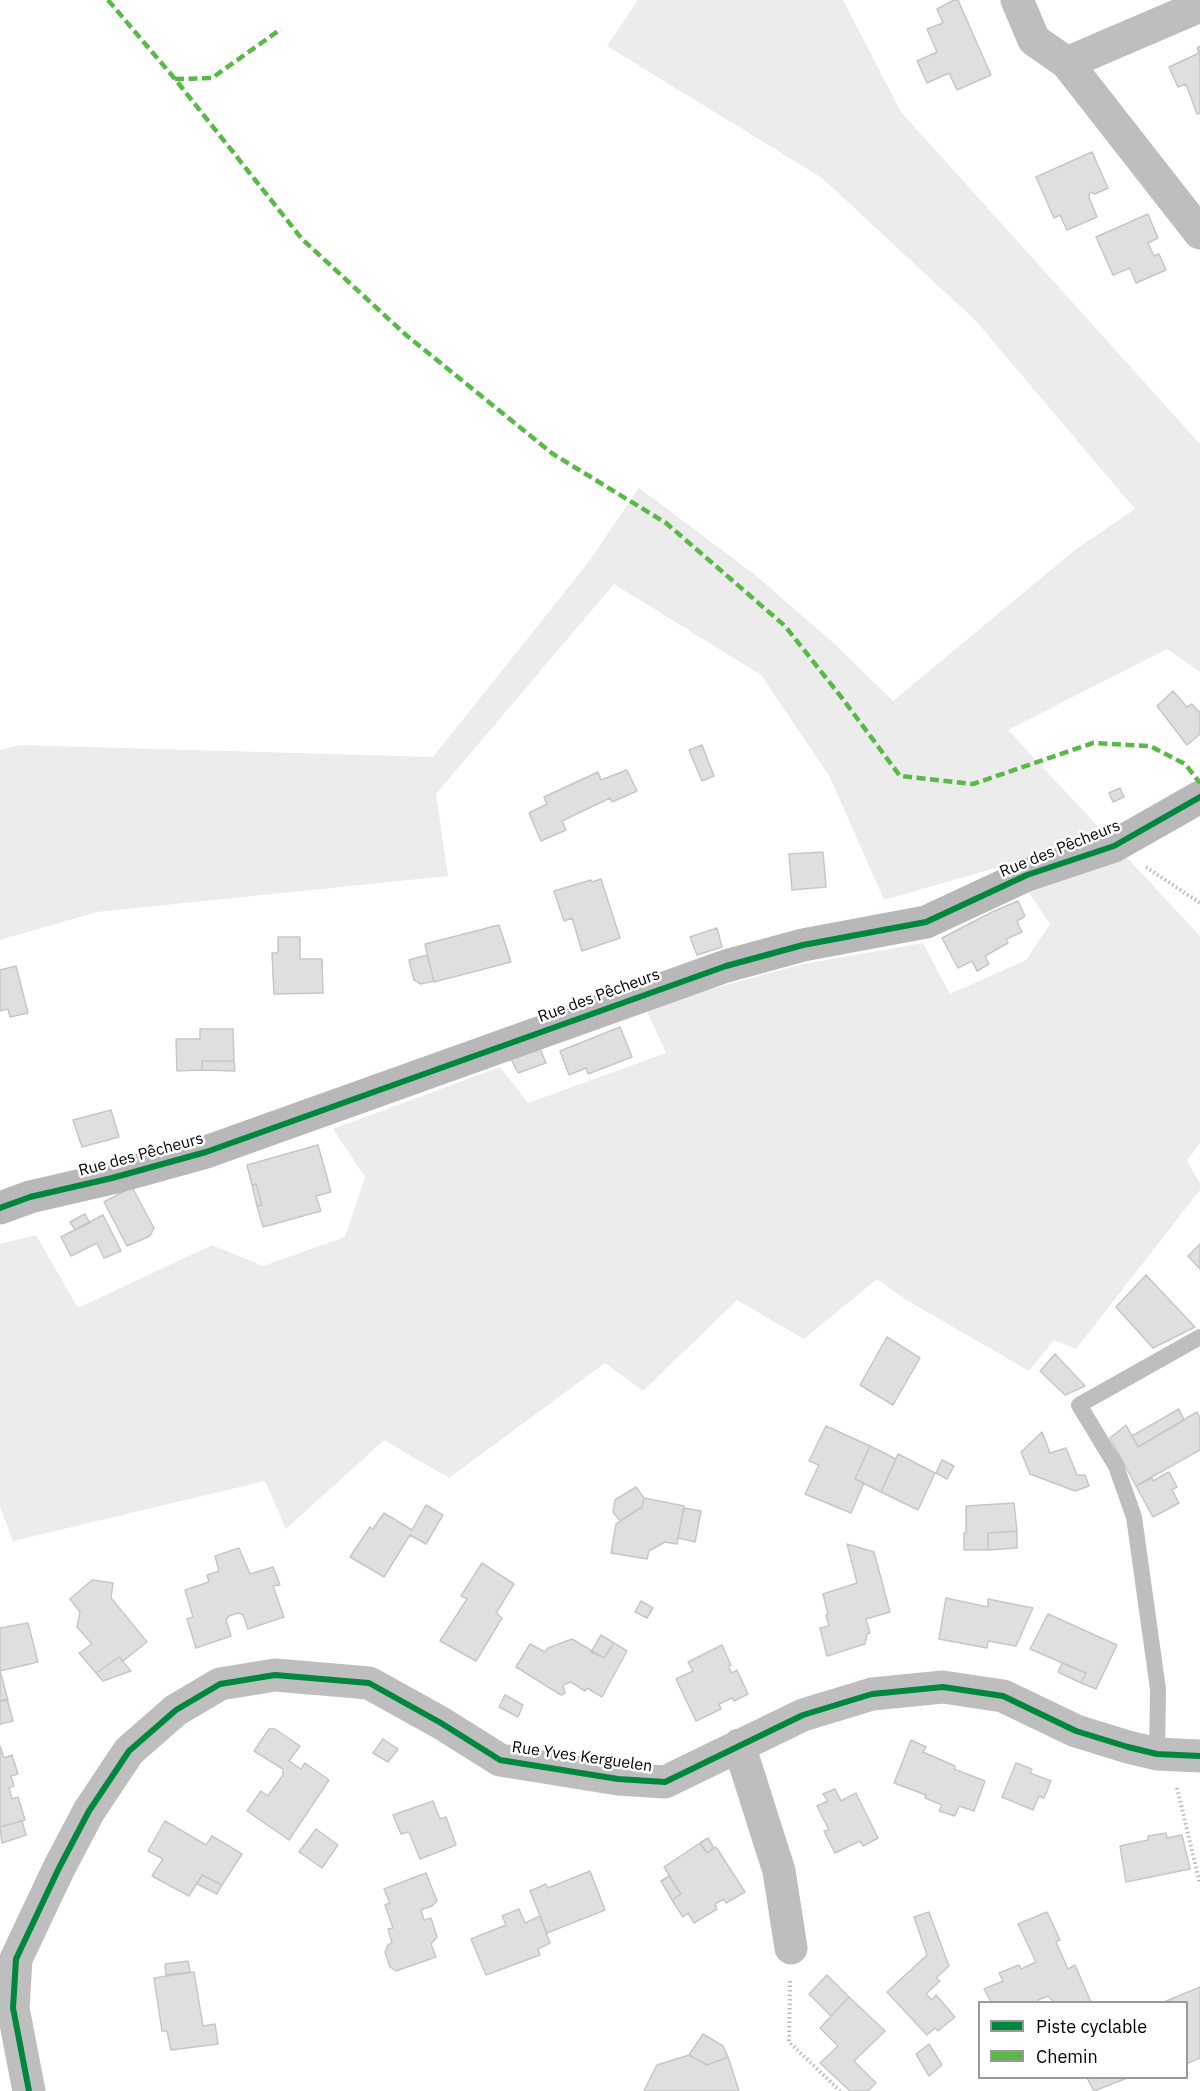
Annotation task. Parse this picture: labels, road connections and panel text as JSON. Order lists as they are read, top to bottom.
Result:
{
  "streets": {
    "street": ["Rue des Pêcheurs", "Rue Yves Kerguelen"]
  },
  "legend": ["Piste cyclable", "Chemin"]
}
